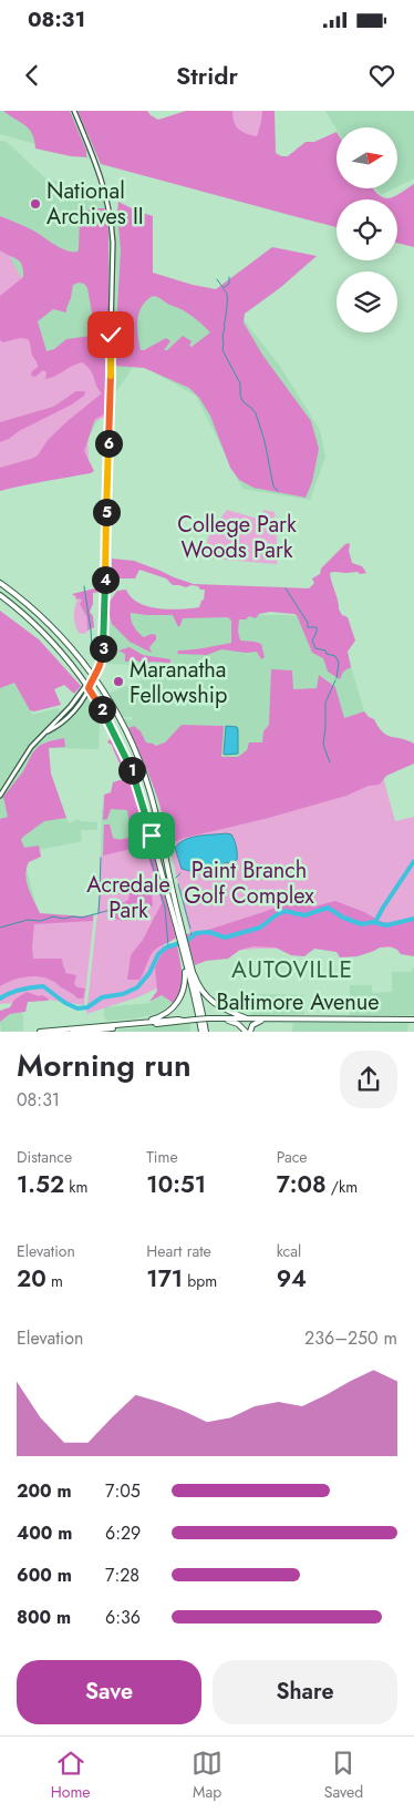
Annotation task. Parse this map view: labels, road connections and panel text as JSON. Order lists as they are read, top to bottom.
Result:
{
  "streets": {
    "main road": ["Baltimore Avenue"]
  },
  "districts": ["AUTOVILLE"],
  "parks": ["College Park Woods Park", "Paint Branch Golf Complex", "Acredale Park"],
  "places": ["National Archives II", "Maranatha Fellowship"],
  "north": "right",
  "page": {
    "status": "08:31",
    "header": "Stridr",
    "pins": [
      "6",
      "5",
      "4",
      "3",
      "2",
      "1"
    ],
    "heading": ["Morning run", "08:31"],
    "stats": [
      ["Distance", "1.52 km"],
      ["Time", "10:51"],
      ["Pace", "7:08 /km"],
      ["Elevation", "20 m"],
      ["Heart rate", "171 bpm"],
      ["kcal", "94"]
    ],
    "chart": ["Elevation", "236–250 m"],
    "list": [
      {
        "name": "200 m",
        "note": "7:05"
      },
      {
        "name": "400 m",
        "note": "6:29"
      },
      {
        "name": "600 m",
        "note": "7:28"
      },
      {
        "name": "800 m",
        "note": "6:36"
      }
    ],
    "buttons": ["Save", "Share"],
    "tabs": ["Home", "Map", "Saved"]
  }
}
